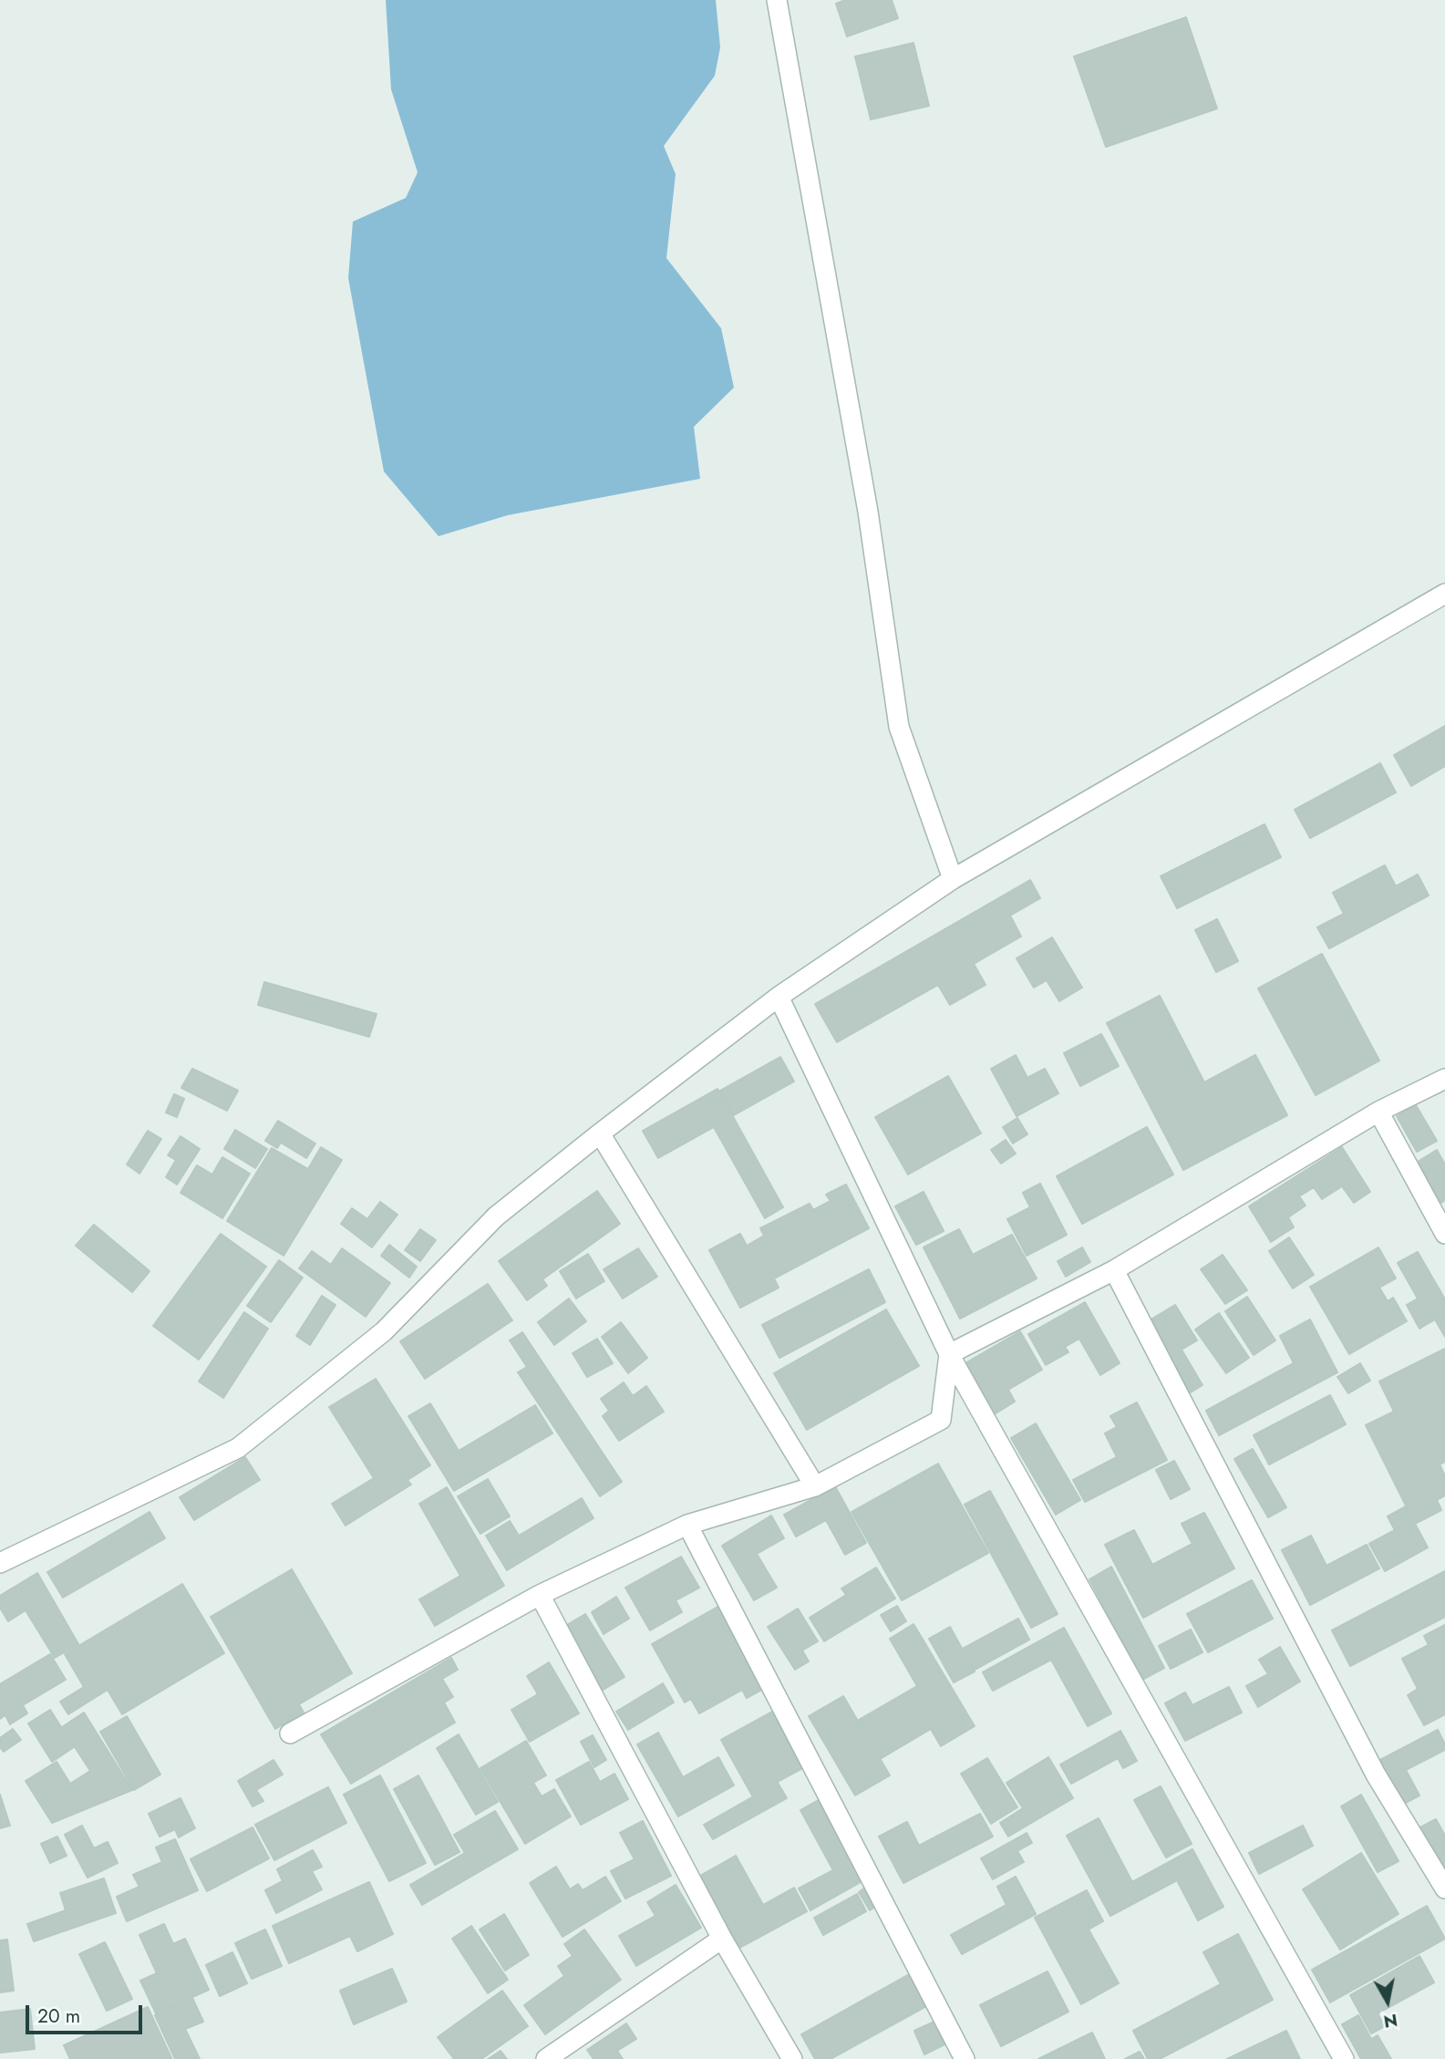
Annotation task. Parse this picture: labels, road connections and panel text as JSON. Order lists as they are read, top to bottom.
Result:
{
  "scale_bar": "20 m",
  "north": "bottom"
}
